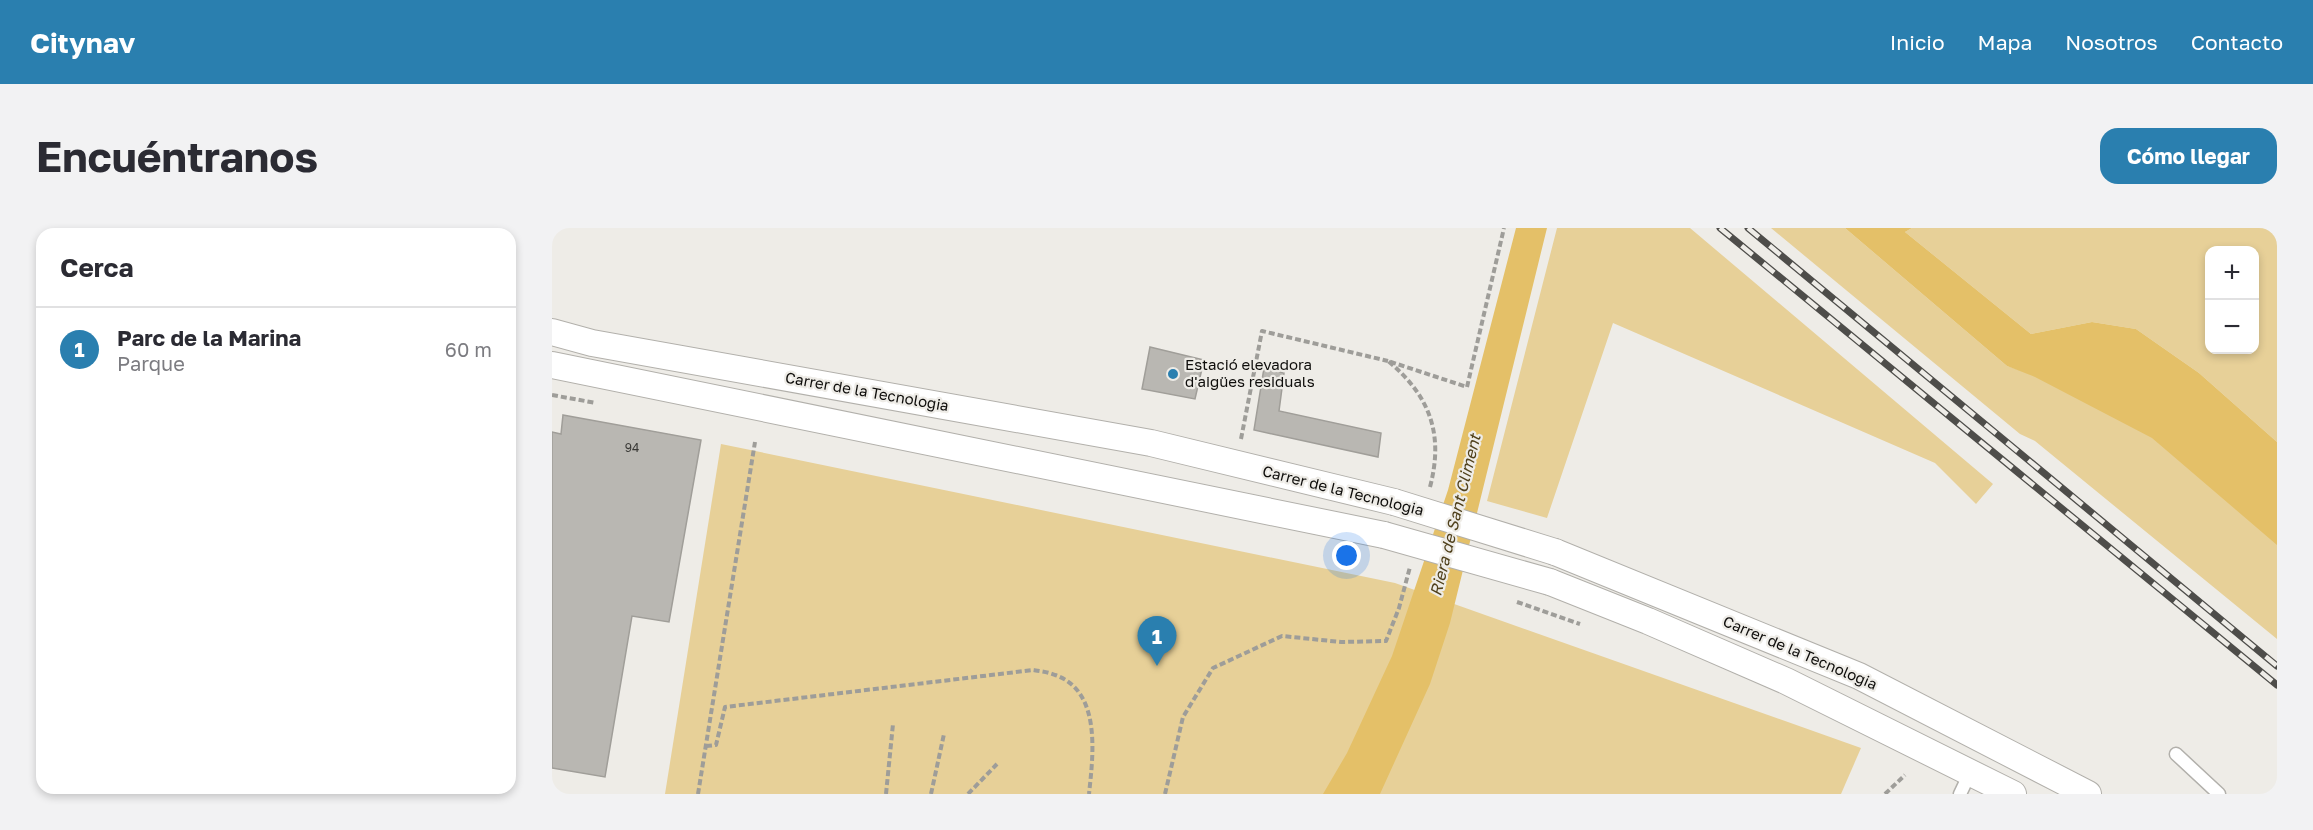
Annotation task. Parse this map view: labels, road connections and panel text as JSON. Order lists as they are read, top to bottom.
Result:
{
  "streets": {
    "street": ["Carrer de la Tecnologia"]
  },
  "water": ["Riera de Sant Climent"],
  "places": ["Estació elevadora d'aigües residuals"],
  "house_numbers": ["94"],
  "page": {
    "header": "Citynav",
    "nav": [
      "Inicio",
      "Mapa",
      "Nosotros",
      "Contacto"
    ],
    "buttons": "Cómo llegar",
    "title": "Encuéntranos",
    "heading": "Cerca",
    "map_buttons": ["+", "−"],
    "list": [
      {
        "mark": "1",
        "name": "Parc de la Marina",
        "note": "Parque",
        "value": "60 m"
      }
    ],
    "pins": "1"
  }
}
